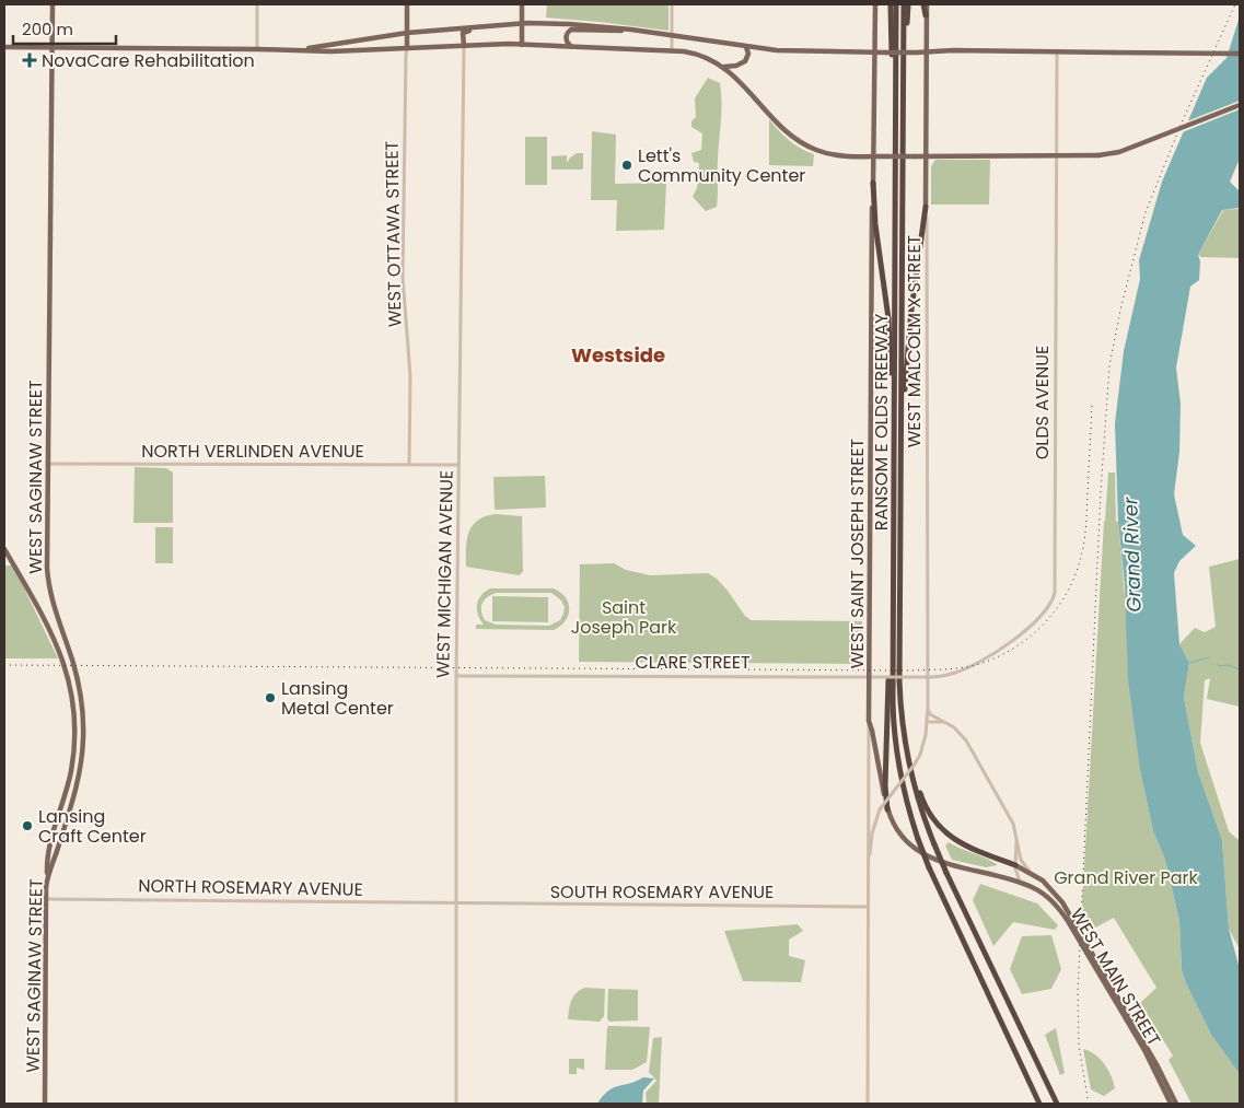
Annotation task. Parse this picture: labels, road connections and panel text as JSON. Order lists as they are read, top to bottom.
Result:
{
  "streets": {
    "highway": ["RANSOM E OLDS FREEWAY"],
    "main road": [
      "WEST OTTAWA STREET",
      "WEST MALCOLM X STREET",
      "WEST SAGINAW STREET",
      "WEST SAINT JOSEPH STREET",
      "WEST MAIN STREET"
    ],
    "street": [
      "OLDS AVENUE",
      "NORTH VERLINDEN AVENUE",
      "WEST MICHIGAN AVENUE",
      "CLARE STREET",
      "NORTH ROSEMARY AVENUE",
      "SOUTH ROSEMARY AVENUE"
    ]
  },
  "crossings": [
    ["WEST OTTAWA STREET", "NORTH VERLINDEN AVENUE"],
    ["WEST MALCOLM X STREET", "OLDS AVENUE"],
    ["WEST MALCOLM X STREET", "CLARE STREET"],
    ["OLDS AVENUE", "CLARE STREET"],
    ["NORTH VERLINDEN AVENUE", "WEST SAGINAW STREET"],
    ["NORTH VERLINDEN AVENUE", "WEST MICHIGAN AVENUE"],
    ["WEST SAGINAW STREET", "NORTH ROSEMARY AVENUE"],
    ["WEST SAINT JOSEPH STREET", "CLARE STREET"],
    ["WEST SAINT JOSEPH STREET", "SOUTH ROSEMARY AVENUE"],
    ["WEST MICHIGAN AVENUE", "CLARE STREET"],
    ["WEST MICHIGAN AVENUE", "NORTH ROSEMARY AVENUE"],
    ["WEST MICHIGAN AVENUE", "SOUTH ROSEMARY AVENUE"],
    ["NORTH ROSEMARY AVENUE", "SOUTH ROSEMARY AVENUE"]
  ],
  "districts": ["Westside"],
  "water": ["Grand River"],
  "parks": ["Saint Joseph Park", "Grand River Park"],
  "places": {
    "health": ["NovaCare Rehabilitation"],
    "other": ["Lett's Community Center", "Lansing Metal Center", "Lansing Craft Center"]
  },
  "scale_bar": "200 m"
}
